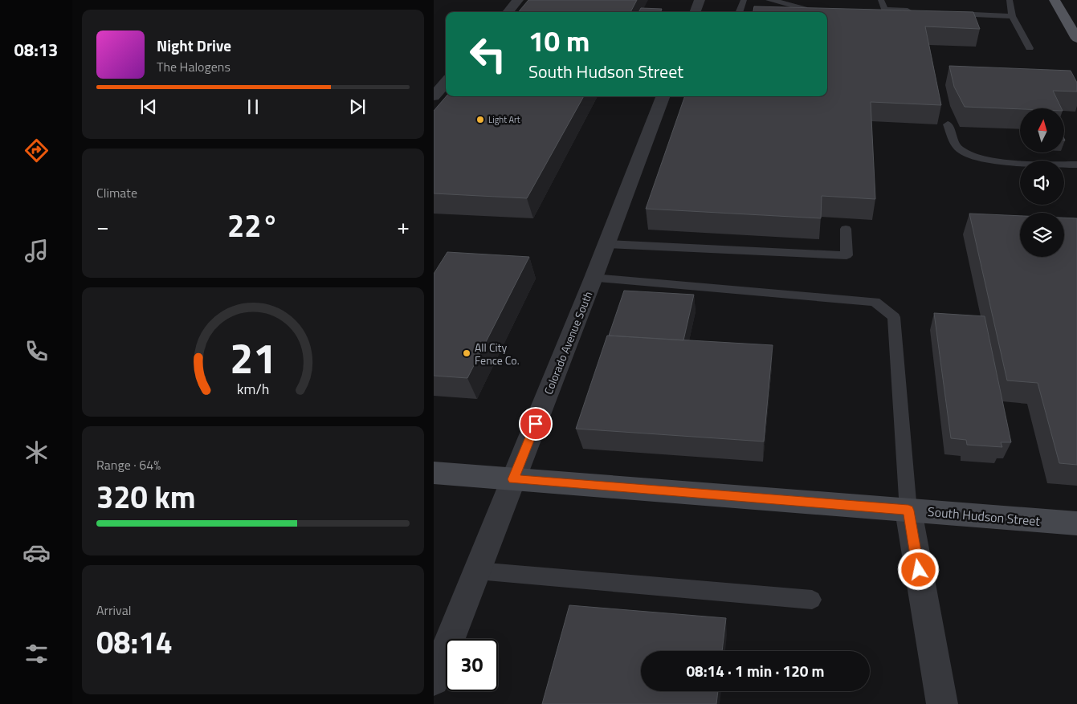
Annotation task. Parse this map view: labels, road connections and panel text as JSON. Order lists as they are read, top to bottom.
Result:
{
  "streets": {
    "street": ["Colorado Avenue South", "South Hudson Street"]
  },
  "crossings": [
    ["Colorado Avenue South", "South Hudson Street"]
  ],
  "places": ["Light Art", "All City Fence Co."],
  "north": "top",
  "page": {
    "tabs": "08:13",
    "turn": ["10 m", "South Hudson Street"],
    "song": ["Night Drive", "The Halogens"],
    "tile": [
      "Climate",
      ["Range · 64%", "320 km"],
      ["Arrival", "08:14"]
    ],
    "heat": ["−", "22°", "+"],
    "limit": "30",
    "trip": "08:14 · 1 min · 120 m",
    "gauge": ["21", "km/h"]
  }
}
